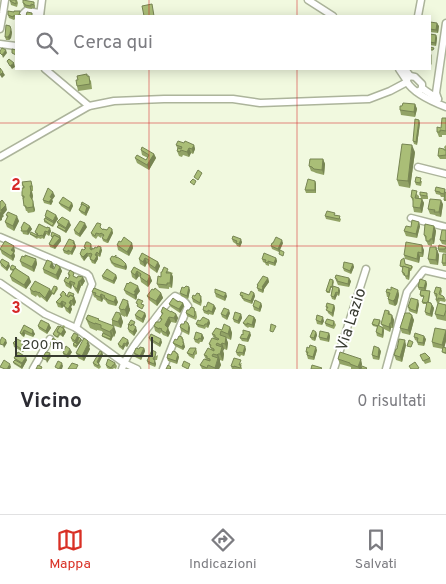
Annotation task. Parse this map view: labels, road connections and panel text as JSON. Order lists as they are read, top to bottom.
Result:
{
  "streets": {
    "street": ["Via Lazio"]
  },
  "scale_bar": "200 m",
  "page": {
    "search": "Cerca qui",
    "scale": "200 m",
    "heading": ["Vicino", "0 risultati"],
    "nav": ["Mappa", "Indicazioni", "Salvati"]
  },
  "grid": {
    "rows": ["2", "3"]
  }
}
